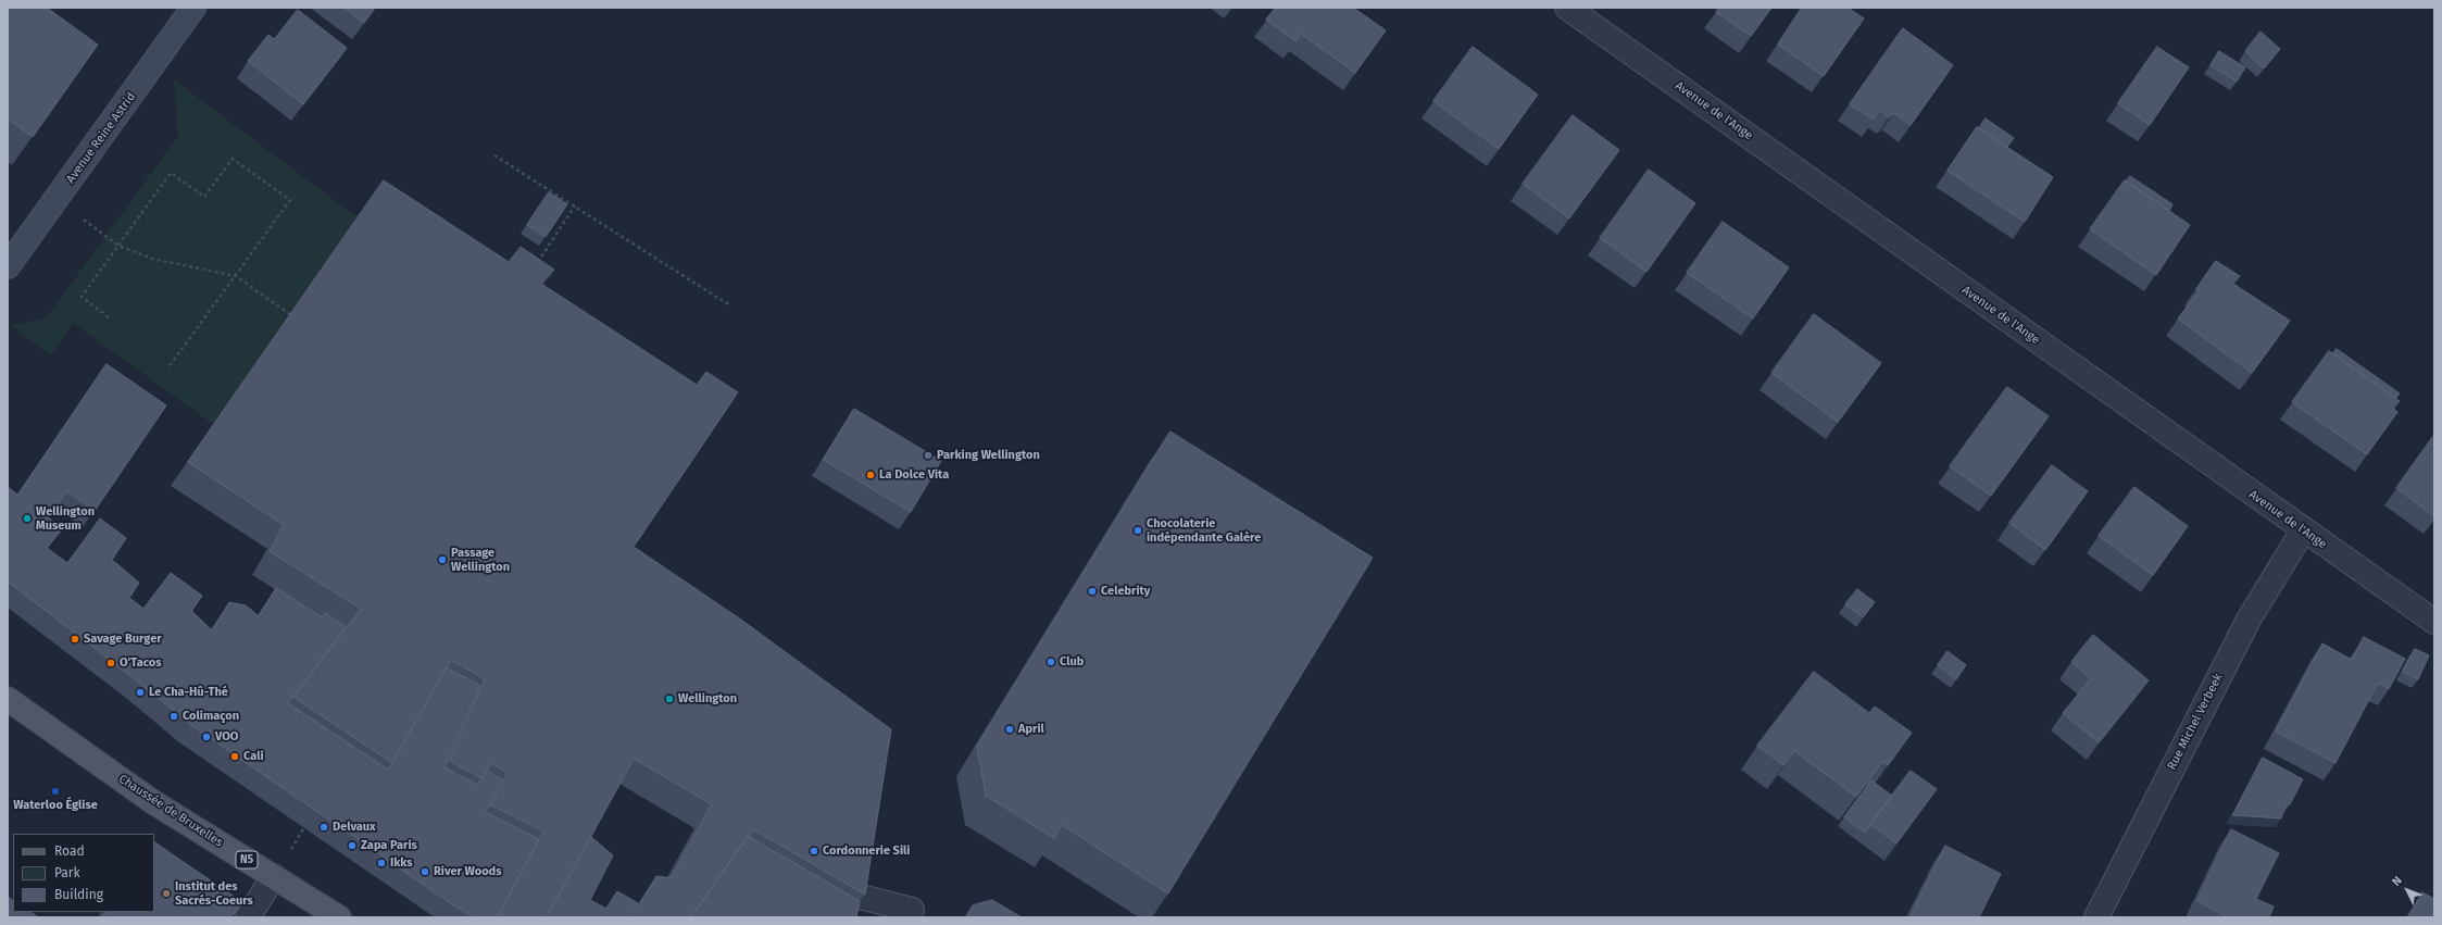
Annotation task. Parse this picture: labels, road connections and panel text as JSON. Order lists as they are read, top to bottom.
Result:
{
  "streets": {
    "main road": ["Chaussée de Bruxelles", "N5"],
    "street": ["Avenue de l'Ange", "Avenue Reine Astrid", "Rue Michel Verbeek"]
  },
  "crossings": [
    ["Avenue de l'Ange", "Rue Michel Verbeek"]
  ],
  "places": [
    "Parking Wellington",
    "La Dolce Vita",
    "Wellington Museum",
    "Chocolaterie indépendante Galère",
    "Passage Wellington",
    "Celebrity",
    "Savage Burger",
    "Club",
    "O'Tacos",
    "Le Cha-Hû-Thé",
    "Wellington",
    "Colimaçon",
    "April",
    "VOO",
    "Cali",
    "Waterloo Église",
    "Delvaux",
    "Zapa Paris",
    "Cordonnerie Sili",
    "Ikks",
    "River Woods",
    "Institut des Sacrés-Coeurs"
  ],
  "legend": ["Road", "Park", "Building"],
  "north": "top left"
}
